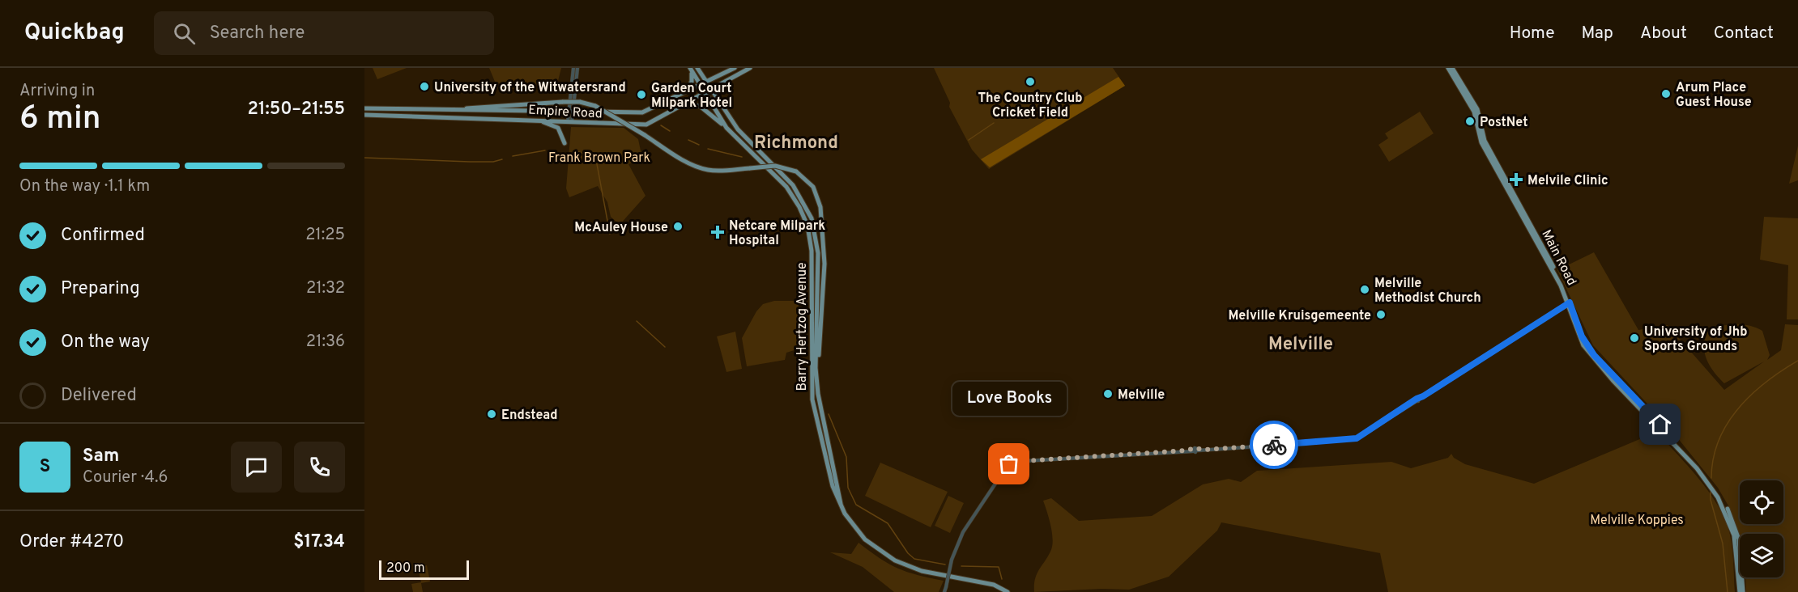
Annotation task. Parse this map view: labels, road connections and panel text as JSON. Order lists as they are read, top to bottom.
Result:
{
  "streets": {
    "main road": ["Empire Road", "Main Road", "Barry Hertzog Avenue"]
  },
  "crossings": [
    ["Empire Road", "Barry Hertzog Avenue"]
  ],
  "districts": ["Richmond", "Melville"],
  "parks": ["Frank Brown Park", "Melville Koppies"],
  "places": {
    "other": [
      "The Country Club Cricket Field",
      "University of the Witwatersrand",
      "Arum Place Guest House",
      "Garden Court Milpark Hotel",
      "PostNet",
      "McAuley House",
      "Melville Methodist Church",
      "Melville Kruisgemeente",
      "University of Jhb Sports Grounds",
      "Melville",
      "Endstead",
      "Love Books"
    ],
    "health": ["Melvile Clinic", "Netcare Milpark Hospital"]
  },
  "scale_bar": "200 m",
  "page": {
    "header": "Quickbag",
    "search": "Search here",
    "nav": [
      "Home",
      "Map",
      "About",
      "Contact"
    ],
    "heading": ["6 min", "Arriving in", "21:50–21:55"],
    "panel": [
      "Sam",
      "Courier · 4.6",
      "Order #4270",
      "$17.34"
    ],
    "bar": "On the way · 1.1 km",
    "list": [
      ["Confirmed", "21:25"],
      ["Preparing", "21:32"],
      ["On the way", "21:36"],
      "Delivered"
    ],
    "bubble": "Love Books",
    "round": "S",
    "scale": "200 m"
  }
}
